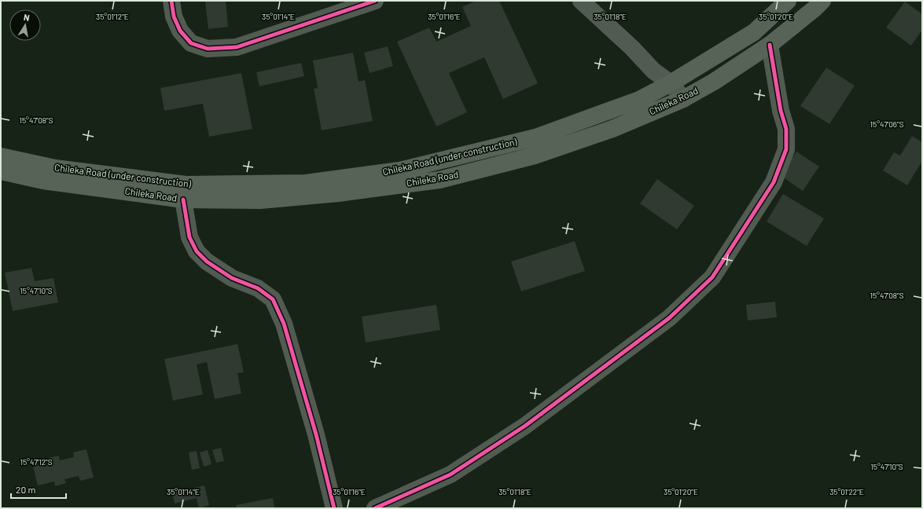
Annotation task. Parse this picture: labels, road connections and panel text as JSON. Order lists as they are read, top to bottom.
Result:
{
  "streets": {
    "highway": ["Chileka Road", "Chileka Road (under construction)"]
  },
  "scale_bar": "20 m",
  "north": "top",
  "coordinates": [
    "35°01'12\"E",
    "35°01'14\"E",
    "35°01'16\"E",
    "35°01'18\"E",
    "35°01'20\"E",
    "15°47'08\"S",
    "15°47'06\"S",
    "15°47'10\"S",
    "15°47'12\"S",
    "35°01'22\"E"
  ]
}
